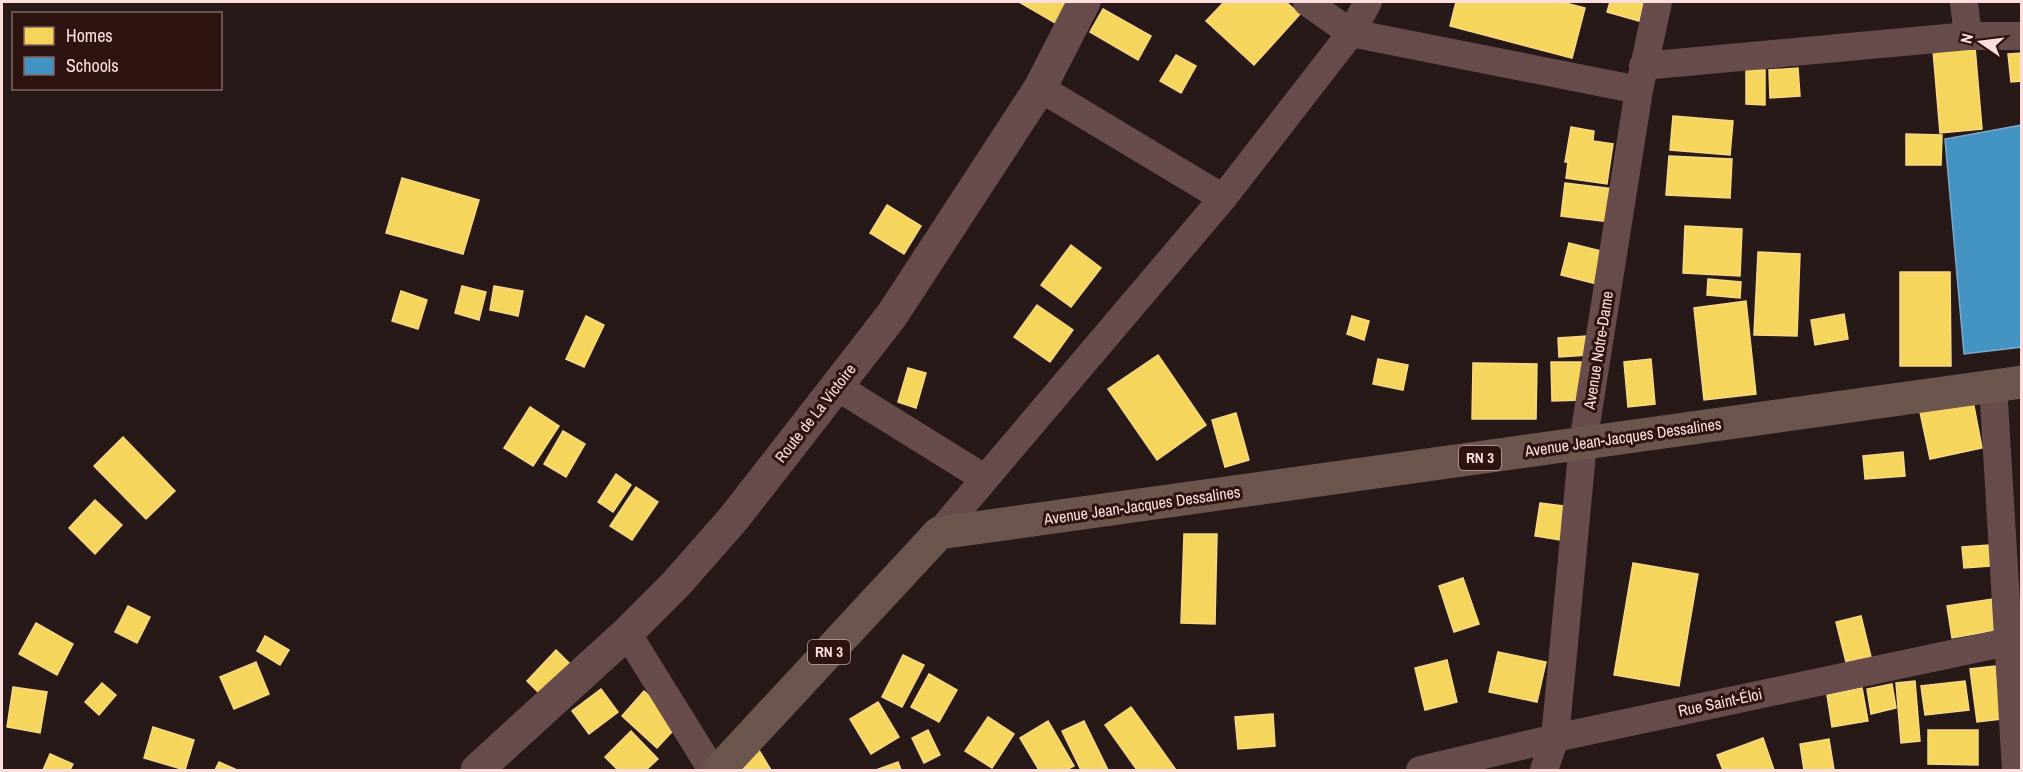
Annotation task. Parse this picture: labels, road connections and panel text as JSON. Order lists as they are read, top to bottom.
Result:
{
  "streets": {
    "main road": ["Avenue Jean-Jacques Dessalines", "RN 3"],
    "street": ["Avenue Notre-Dame", "Route de La Victoire", "Rue Saint-Éloi"]
  },
  "crossings": [
    ["Avenue Notre-Dame", "Avenue Jean-Jacques Dessalines"],
    ["Avenue Notre-Dame", "Rue Saint-Éloi"],
    ["Avenue Jean-Jacques Dessalines", "RN 3"]
  ],
  "legend": ["Homes", "Schools"],
  "north": "left"
}
